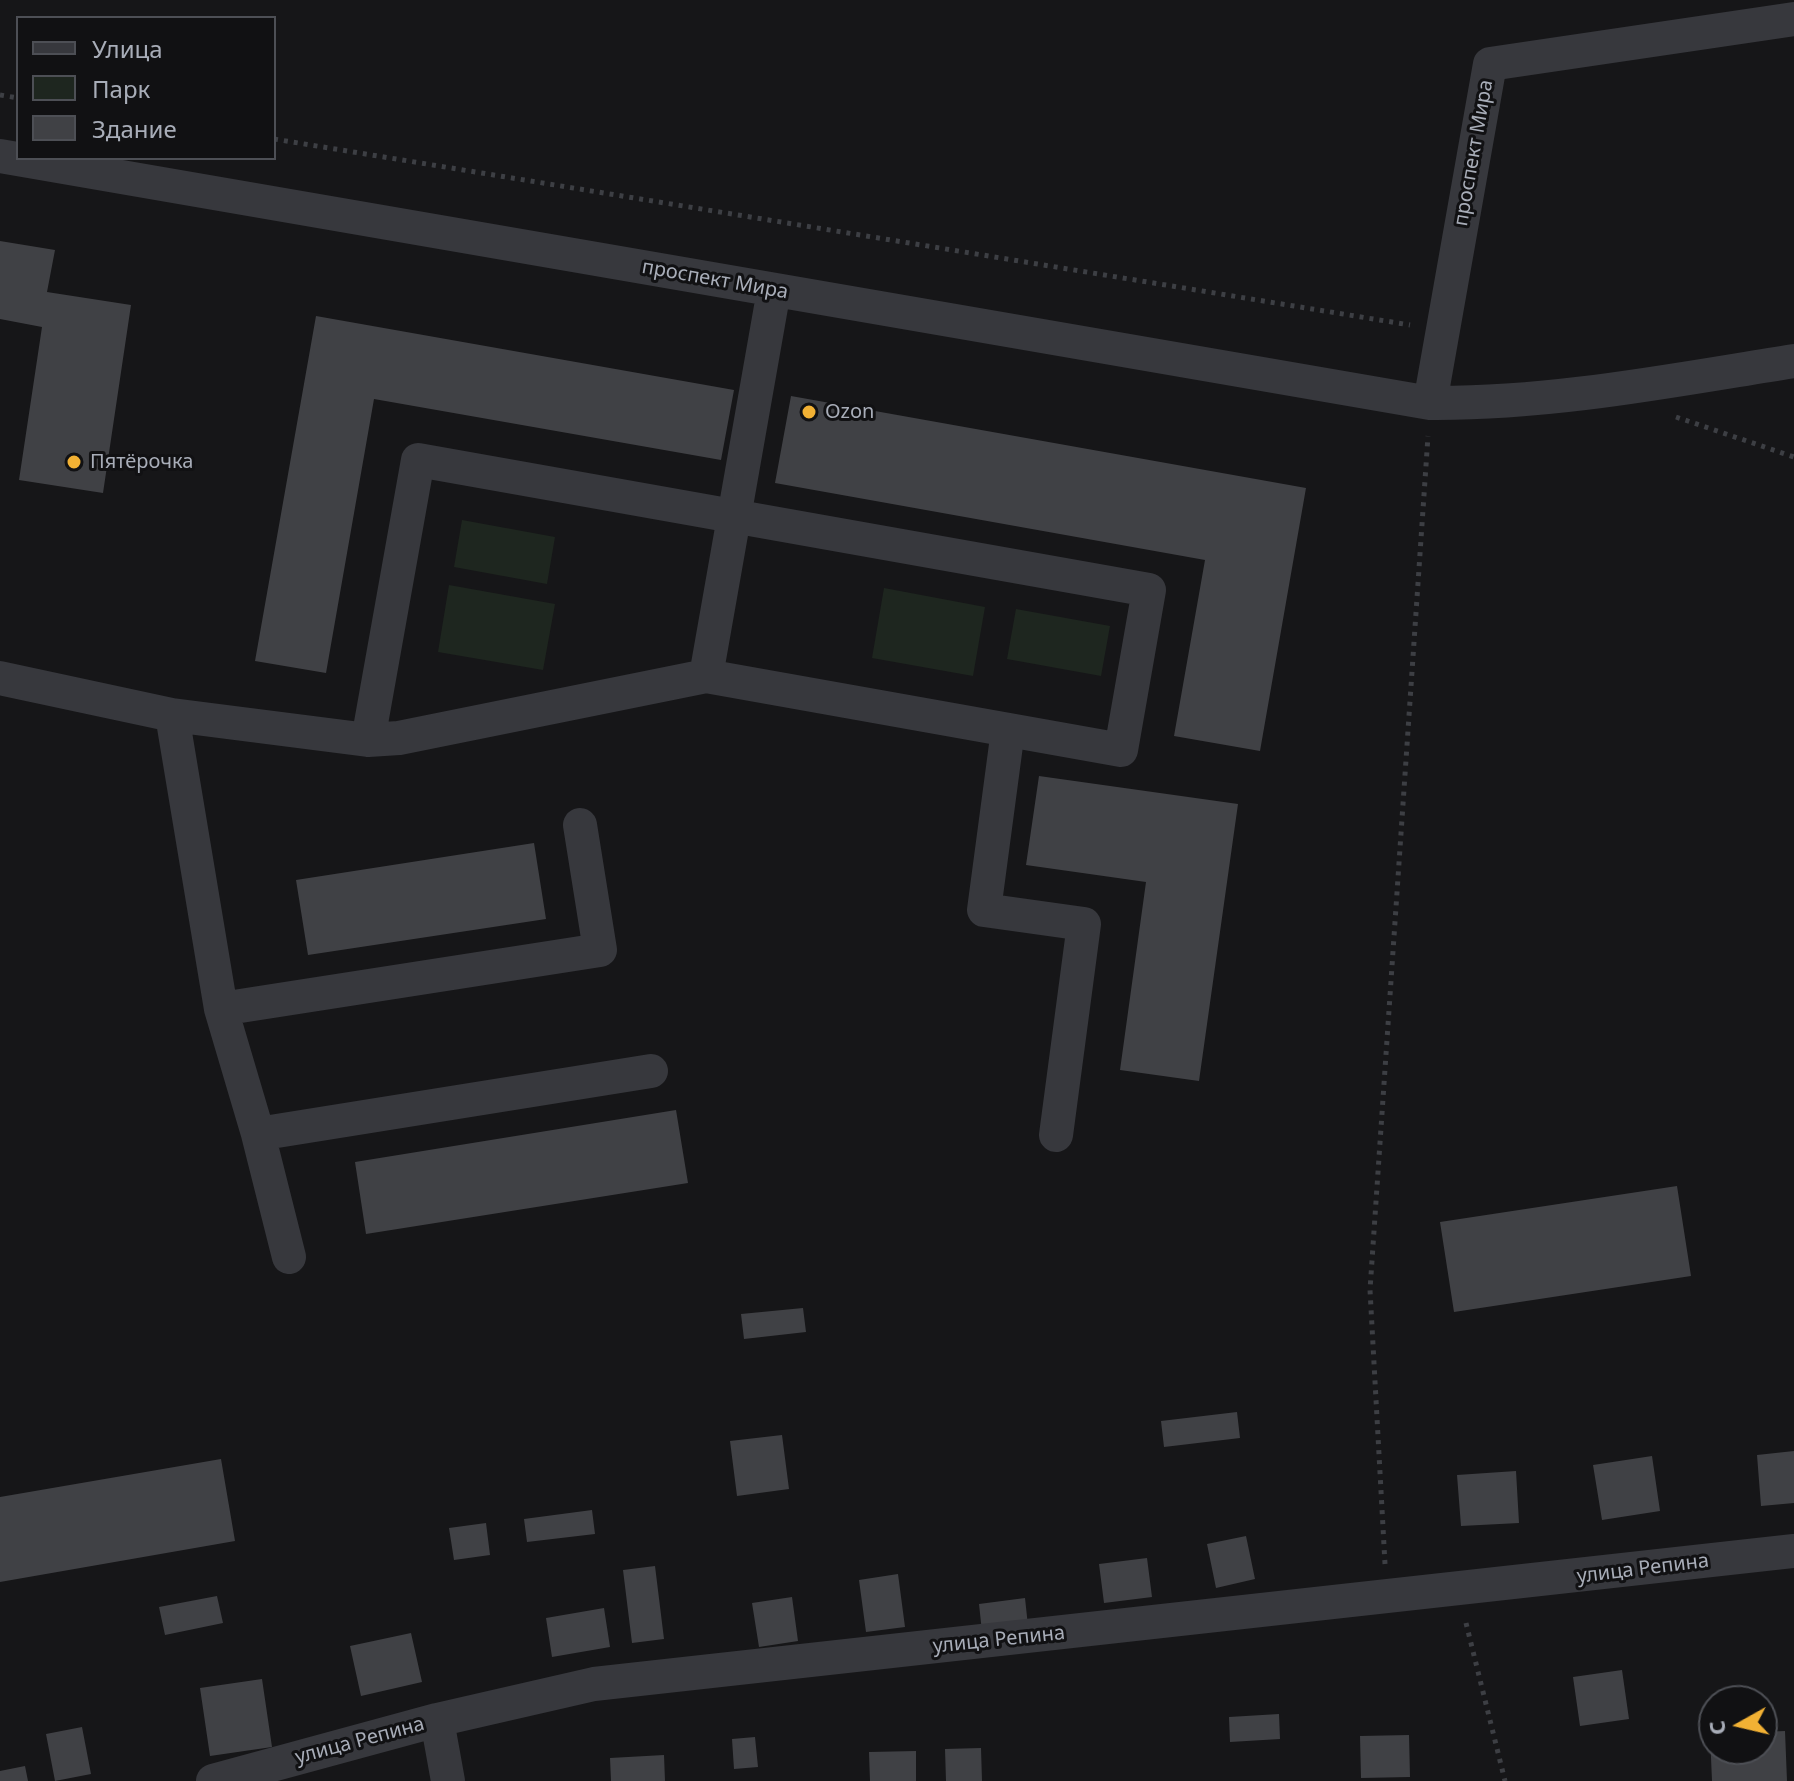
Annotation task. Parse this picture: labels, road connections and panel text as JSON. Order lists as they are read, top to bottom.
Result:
{
  "streets": {
    "street": ["проспект Мира", "улица Репина"]
  },
  "places": ["Ozon", "Пятёрочка"],
  "legend": ["Улица", "Парк", "Здание"],
  "north": "left"
}
